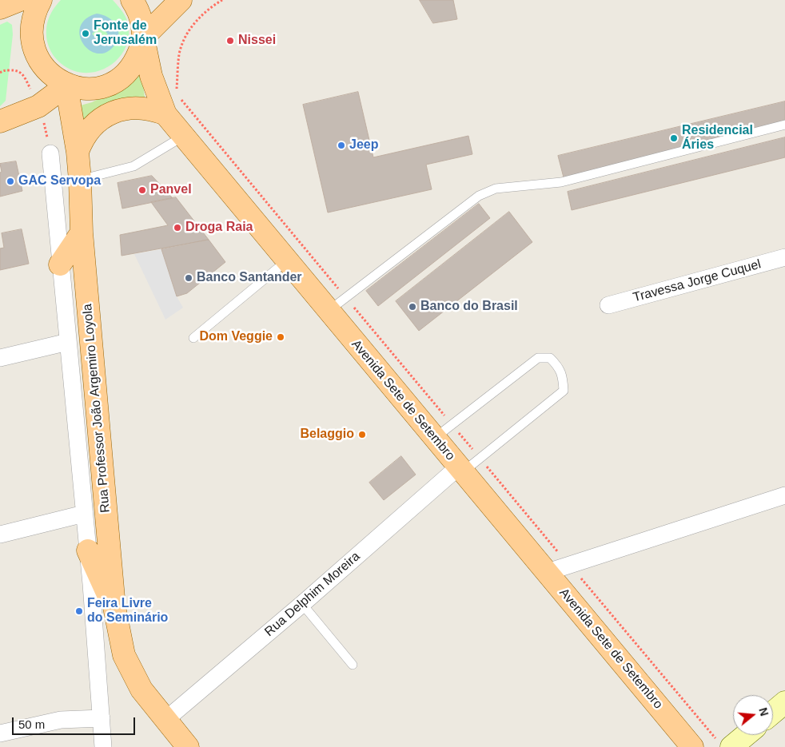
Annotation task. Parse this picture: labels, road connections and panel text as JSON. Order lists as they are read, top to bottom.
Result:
{
  "streets": {
    "main road": ["Avenida Sete de Setembro", "Rua Professor João Argemiro Loyola"],
    "street": ["Travessa Jorge Cuquel", "Rua Delphim Moreira"]
  },
  "crossings": [
    ["Avenida Sete de Setembro", "Rua Delphim Moreira"],
    ["Rua Professor João Argemiro Loyola", "Rua Delphim Moreira"]
  ],
  "places": [
    "Fonte de Jerusalém",
    "Nissei",
    "Residencial Áries",
    "Jeep",
    "GAC Servopa",
    "Panvel",
    "Droga Raia",
    "Banco Santander",
    "Banco do Brasil",
    "Dom Veggie",
    "Belaggio",
    "Feira Livre do Seminário"
  ],
  "scale_bar": "50 m",
  "north": "right"
}
